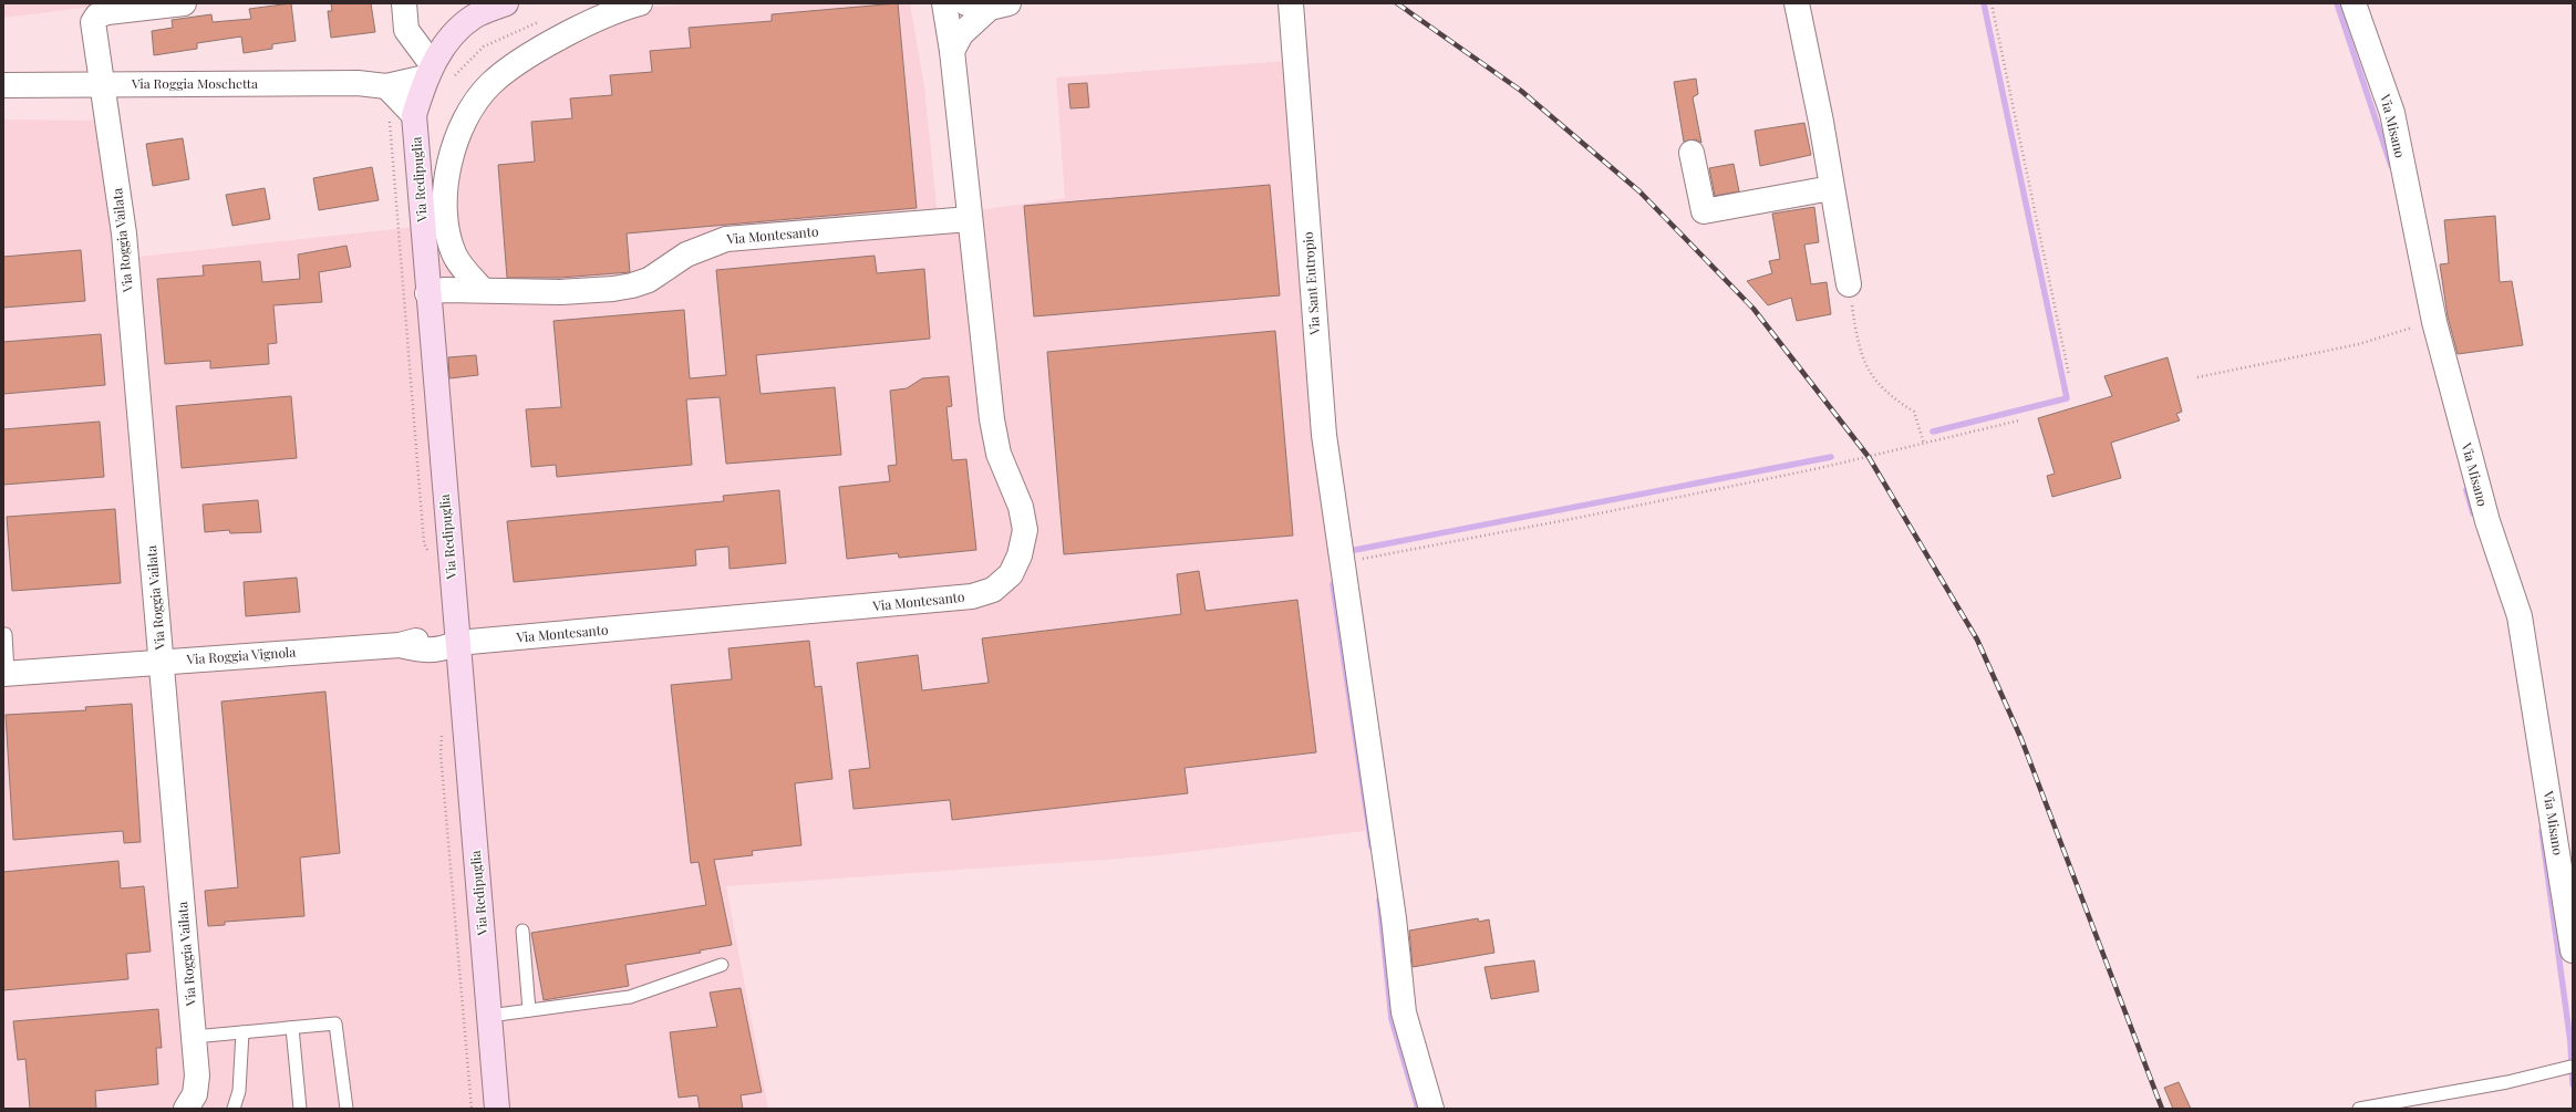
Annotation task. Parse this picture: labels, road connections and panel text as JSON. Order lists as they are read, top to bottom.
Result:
{
  "streets": {
    "street": [
      "Via Roggia Moschetta",
      "Via Misano",
      "Via Redipuglia",
      "Via Montesanto",
      "Via Roggia Vailata",
      "Via Sant Eutropio",
      "Via Roggia Vignola"
    ]
  },
  "crossings": [
    ["Via Roggia Moschetta", "Via Redipuglia"],
    ["Via Roggia Moschetta", "Via Roggia Vailata"],
    ["Via Redipuglia", "Via Montesanto"],
    ["Via Redipuglia", "Via Roggia Vignola"],
    ["Via Montesanto", "Via Roggia Vignola"],
    ["Via Roggia Vailata", "Via Roggia Vignola"]
  ]
}
